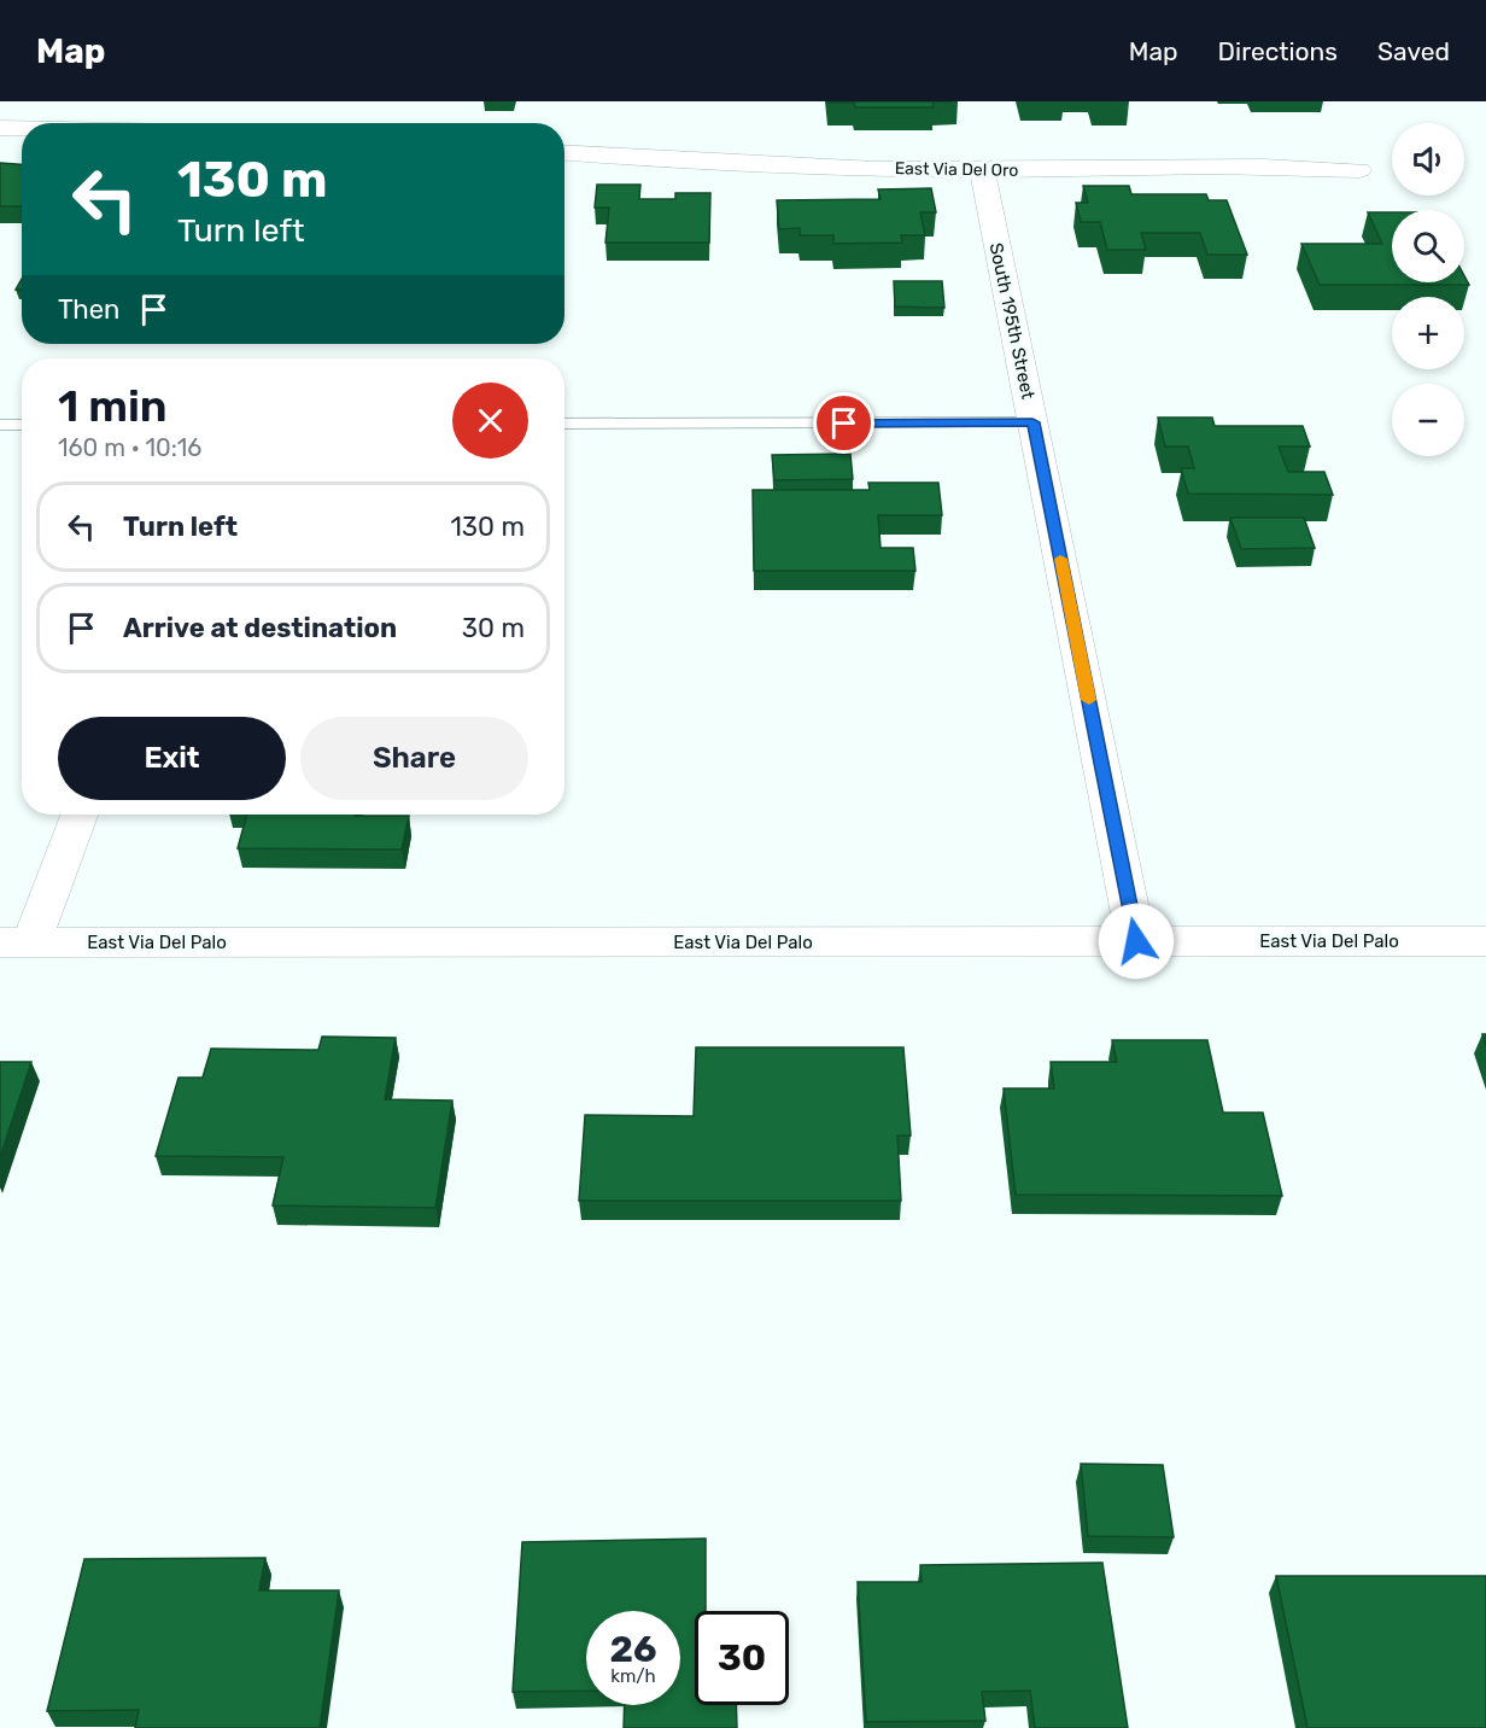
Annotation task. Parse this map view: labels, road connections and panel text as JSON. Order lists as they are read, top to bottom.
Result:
{
  "streets": {
    "street": ["East Via Del Oro", "South 195th Street", "East Via Del Palo"]
  },
  "crossings": [
    ["East Via Del Oro", "South 195th Street"],
    ["South 195th Street", "East Via Del Palo"]
  ],
  "page": {
    "header": "Map",
    "nav": ["Map", "Directions", "Saved"],
    "map_buttons": ["+", "−"],
    "turn": ["130 m", "Turn left"],
    "then": "Then",
    "heading": ["1 min", "160 m · 10:16"],
    "list": [
      {
        "name": "Turn left",
        "value": "130 m"
      },
      {
        "name": "Arrive at destination",
        "value": "30 m"
      }
    ],
    "buttons": ["Exit", "Share"],
    "speed": "26 km/h",
    "limit": "30"
  }
}
